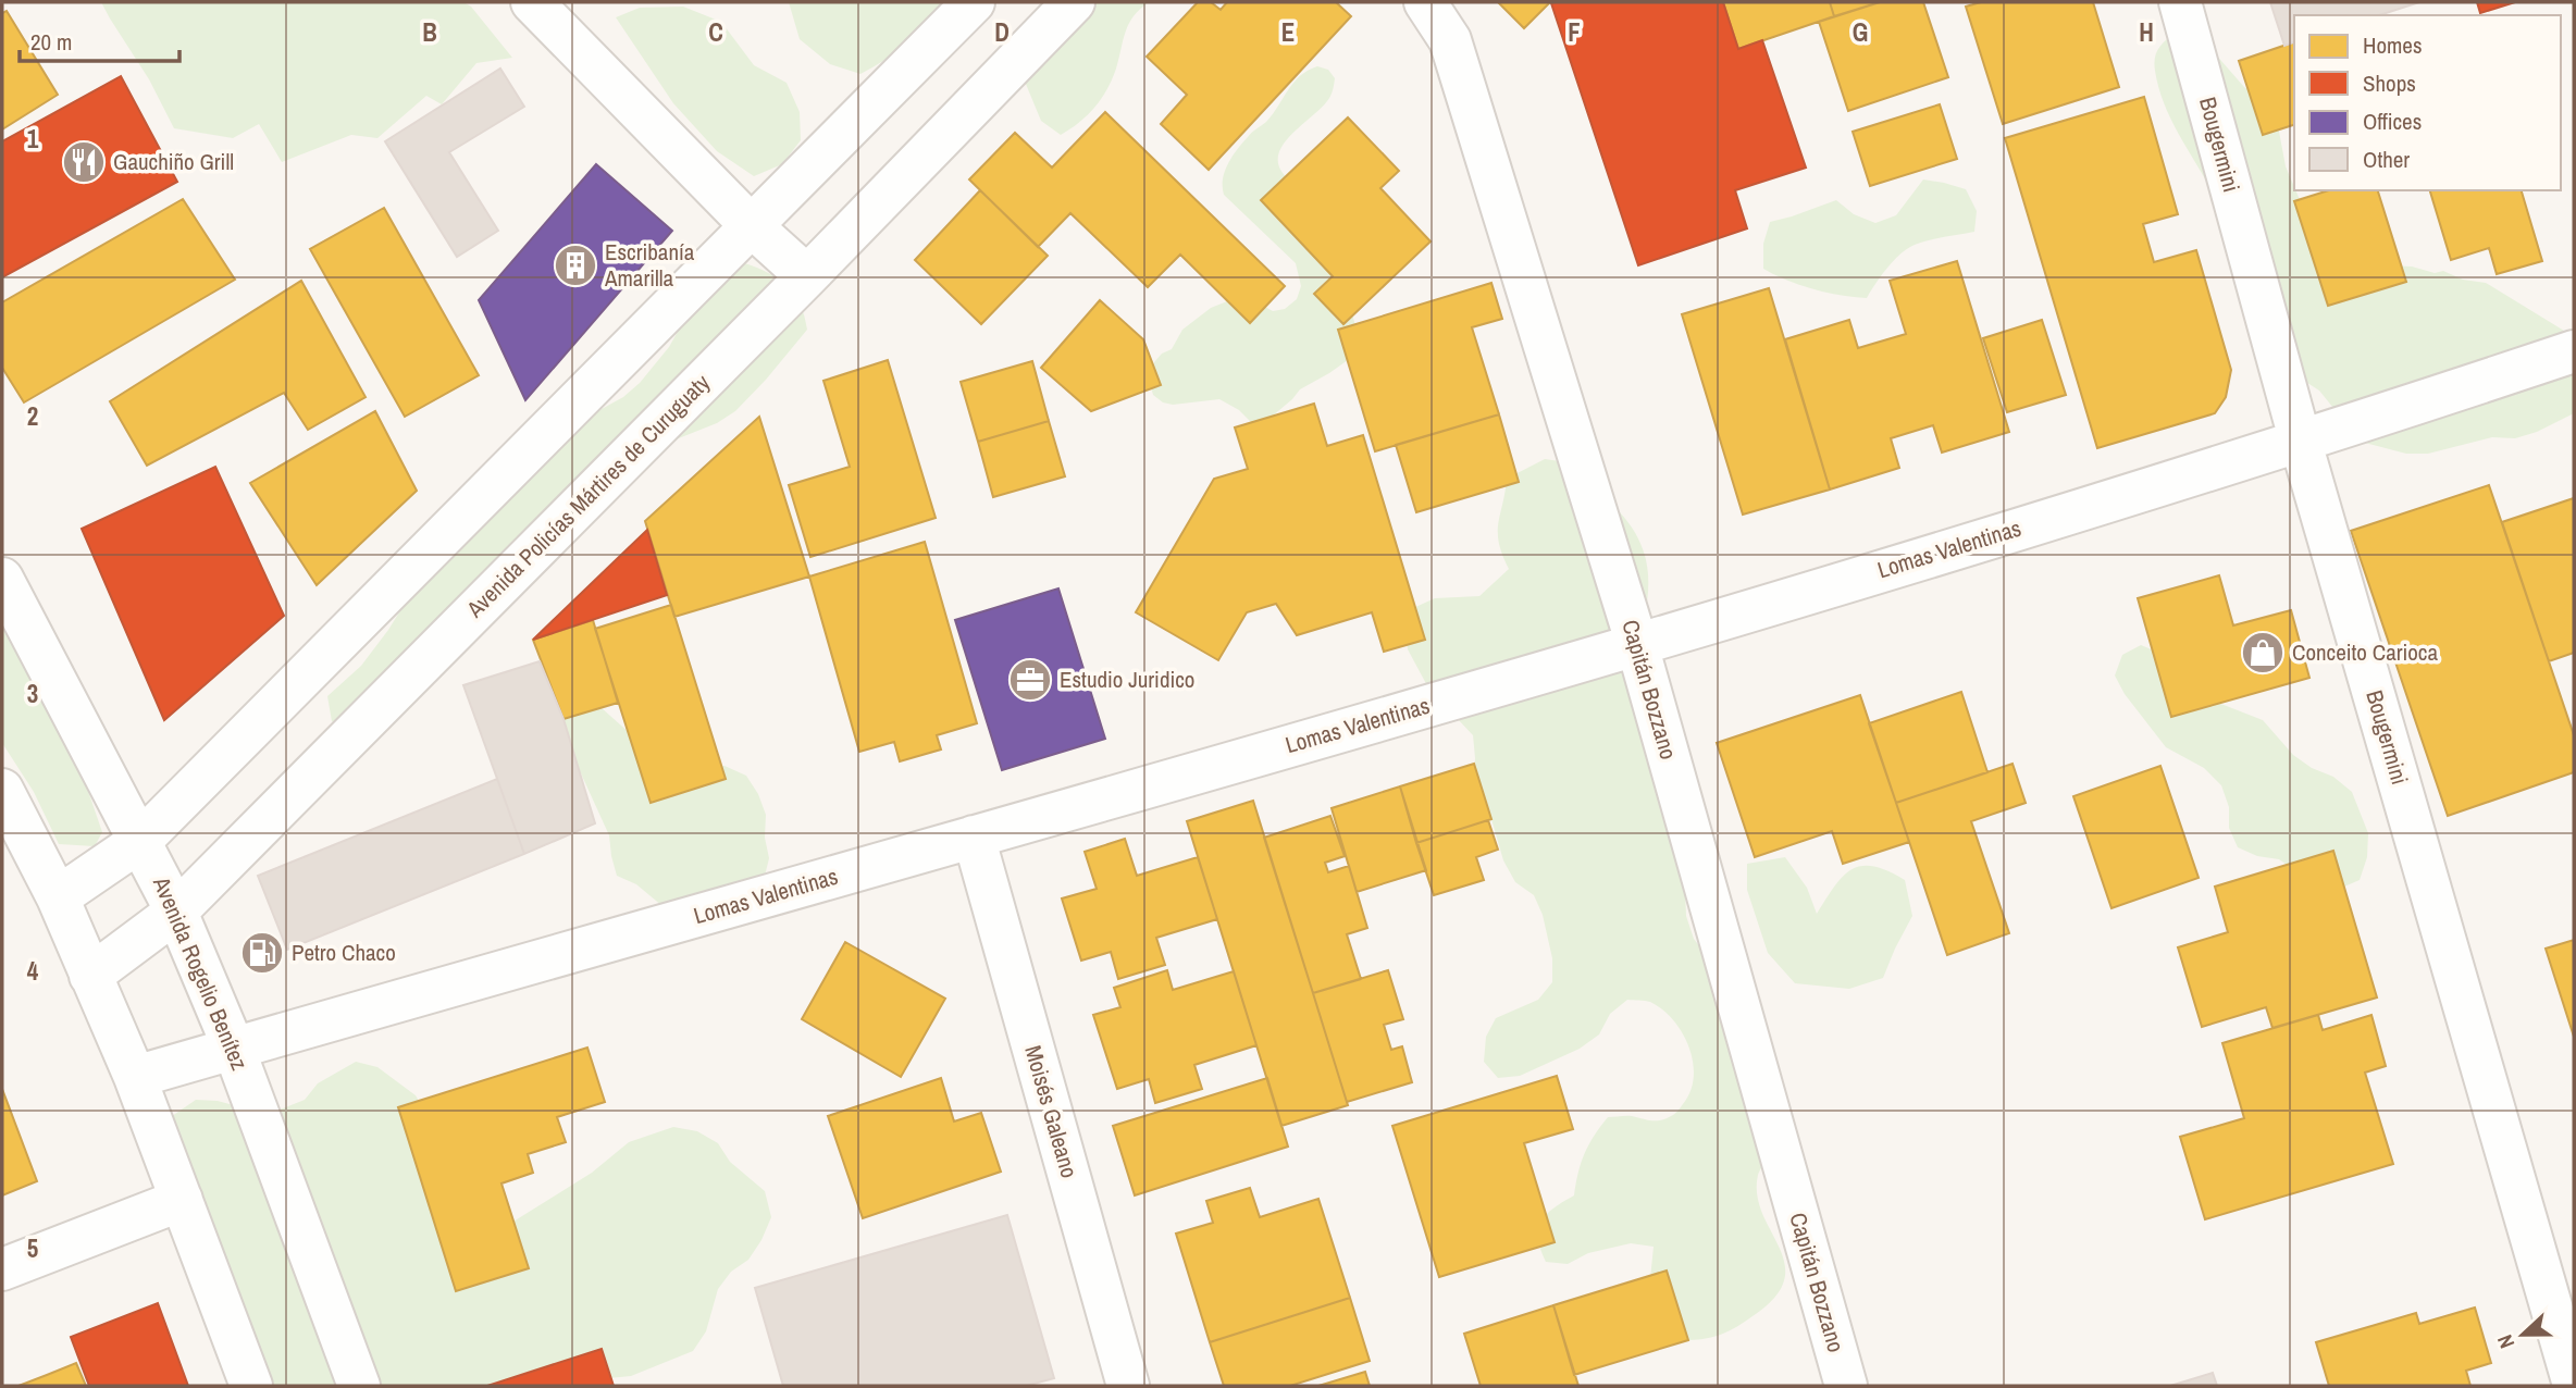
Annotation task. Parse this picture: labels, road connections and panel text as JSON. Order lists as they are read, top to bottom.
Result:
{
  "streets": {
    "street": [
      "Bougermini",
      "Avenida Policías Mártires de Curuguaty",
      "Lomas Valentinas",
      "Capitán Bozzano",
      "Avenida Rogelio Benítez",
      "Moisés Galeano"
    ]
  },
  "crossings": [
    ["Bougermini", "Lomas Valentinas"],
    ["Avenida Policías Mártires de Curuguaty", "Avenida Rogelio Benítez"],
    ["Lomas Valentinas", "Capitán Bozzano"],
    ["Lomas Valentinas", "Avenida Rogelio Benítez"],
    ["Lomas Valentinas", "Moisés Galeano"]
  ],
  "places": {
    "restaurant": ["Gauchiño Grill"],
    "building": ["Escribanía Amarilla"],
    "shop": ["Conceito Carioca"],
    "office": ["Estudio Juridico"],
    "fuel station": ["Petro Chaco"]
  },
  "legend": [
    "Homes",
    "Shops",
    "Offices",
    "Other"
  ],
  "scale_bar": "20 m",
  "north": "left",
  "grid": {
    "columns": [
      "B",
      "C",
      "D",
      "E",
      "F",
      "G",
      "H"
    ],
    "rows": [
      "1",
      "2",
      "3",
      "4",
      "5"
    ]
  }
}
